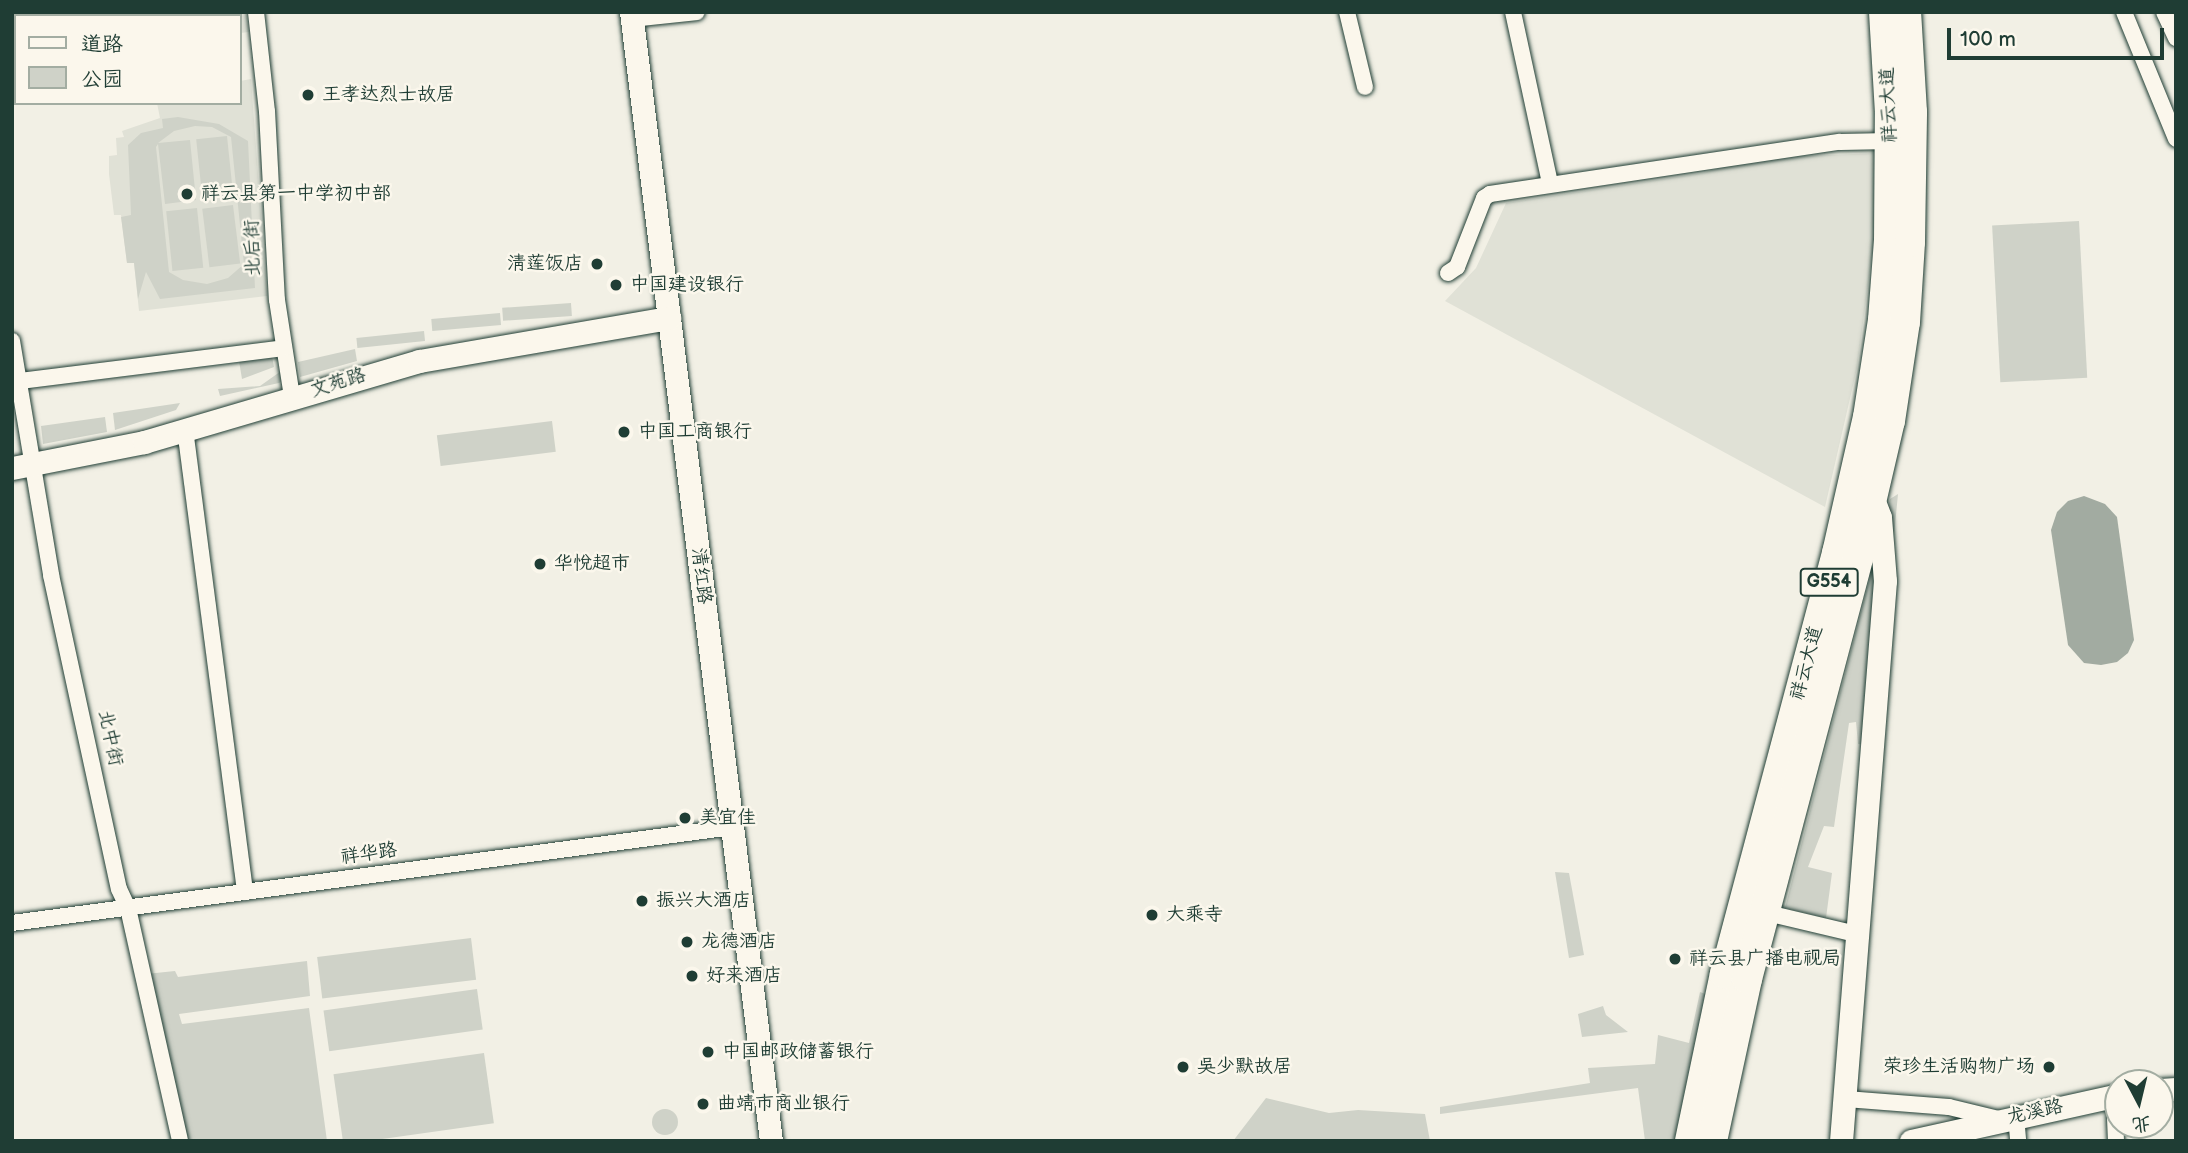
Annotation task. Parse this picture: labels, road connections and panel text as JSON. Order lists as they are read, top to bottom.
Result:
{
  "streets": {
    "highway": ["祥云大道", "G554"],
    "main road": ["文苑路", "清红路", "龙溪路"],
    "street": ["北后街", "北中街", "祥华路"]
  },
  "crossings": [
    ["北后街", "文苑路"],
    ["文苑路", "清红路"],
    ["文苑路", "北中街"],
    ["清红路", "祥华路"],
    ["北中街", "祥华路"]
  ],
  "places": [
    "王孝达烈士故居",
    "祥云县第一中学初中部",
    "清莲饭店",
    "中国建设银行",
    "中国工商银行",
    "华悦超市",
    "美宜佳",
    "振兴大酒店",
    "大乘寺",
    "龙德酒店",
    "祥云县广播电视局",
    "好来酒店",
    "中国邮政储蓄银行",
    "吴少默故居",
    "荣珍生活购物广场",
    "曲靖市商业银行"
  ],
  "legend": ["道路", "公园"],
  "scale_bar": "100 m",
  "north": "bottom"
}
